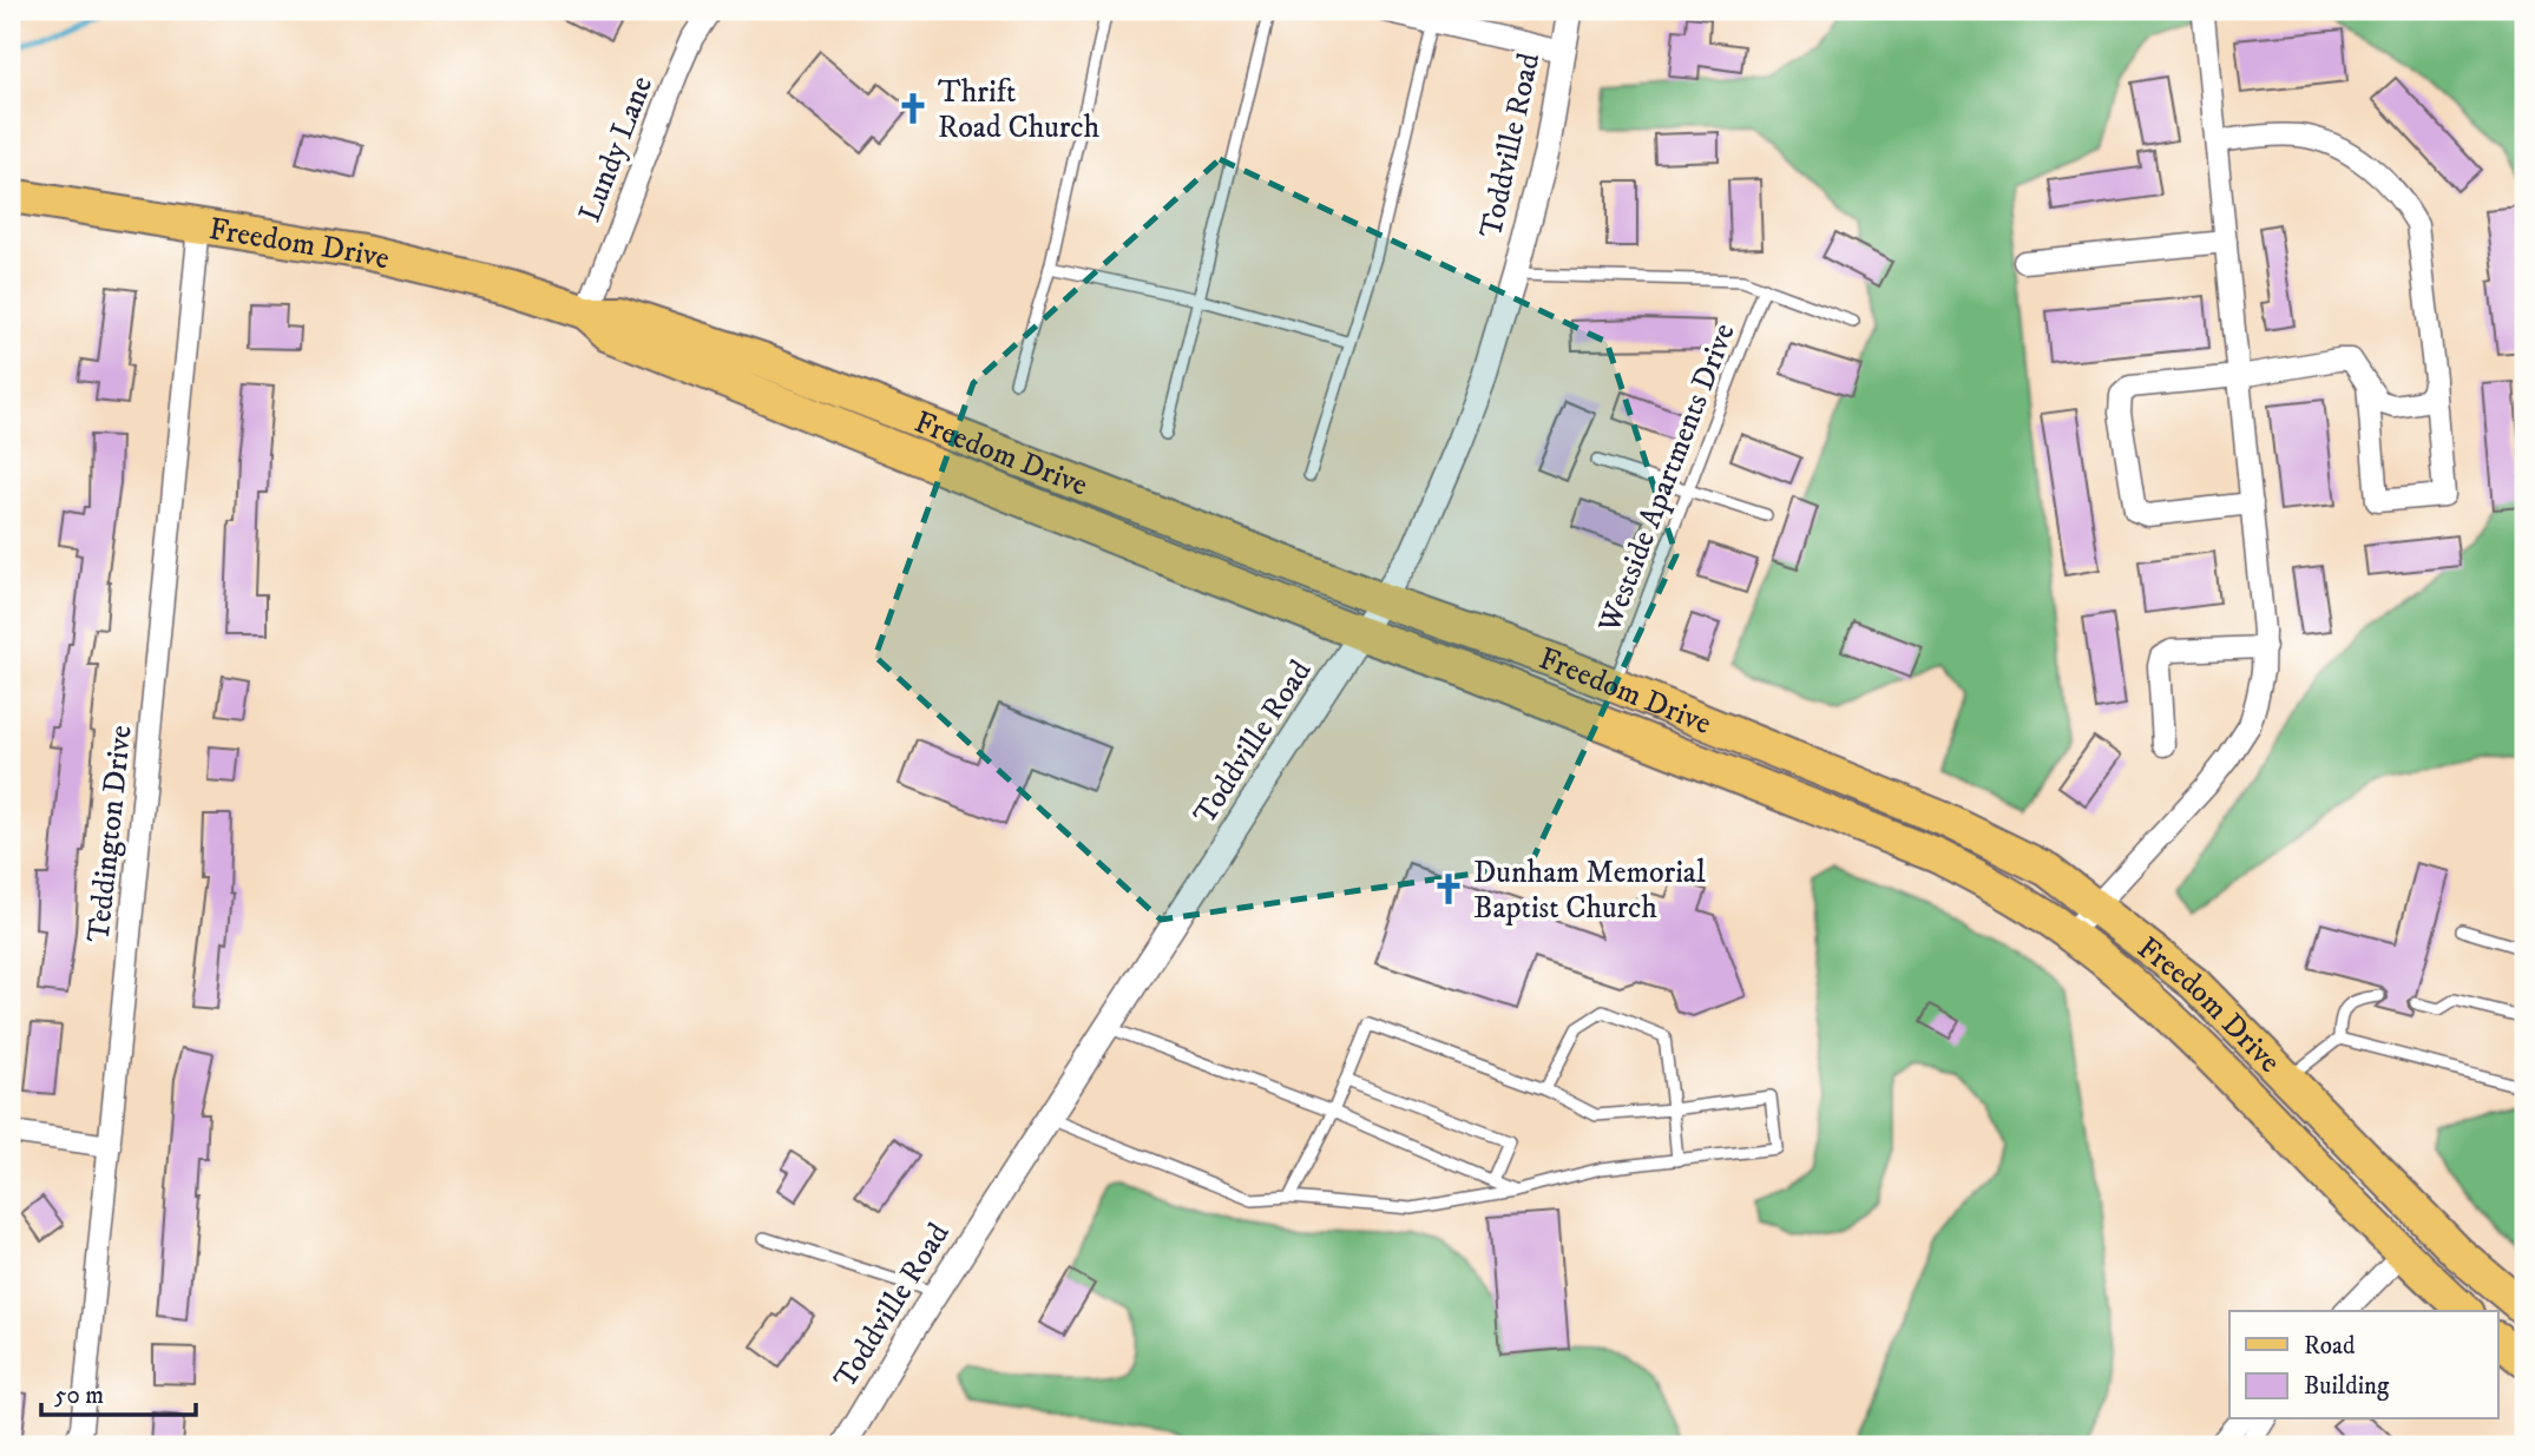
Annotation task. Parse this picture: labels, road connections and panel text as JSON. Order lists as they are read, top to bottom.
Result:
{
  "streets": {
    "main road": ["Freedom Drive"],
    "street": ["Toddville Road", "Lundy Lane", "Teddington Drive"],
    "lane": ["Westside Apartments Drive"]
  },
  "crossings": [
    ["Toddville Road", "Freedom Drive"],
    ["Lundy Lane", "Freedom Drive"],
    ["Freedom Drive", "Westside Apartments Drive"],
    ["Freedom Drive", "Teddington Drive"]
  ],
  "places": {
    "church": ["Thrift Road Church", "Dunham Memorial Baptist Church"]
  },
  "legend": ["Road", "Building"],
  "scale_bar": "50 m"
}
